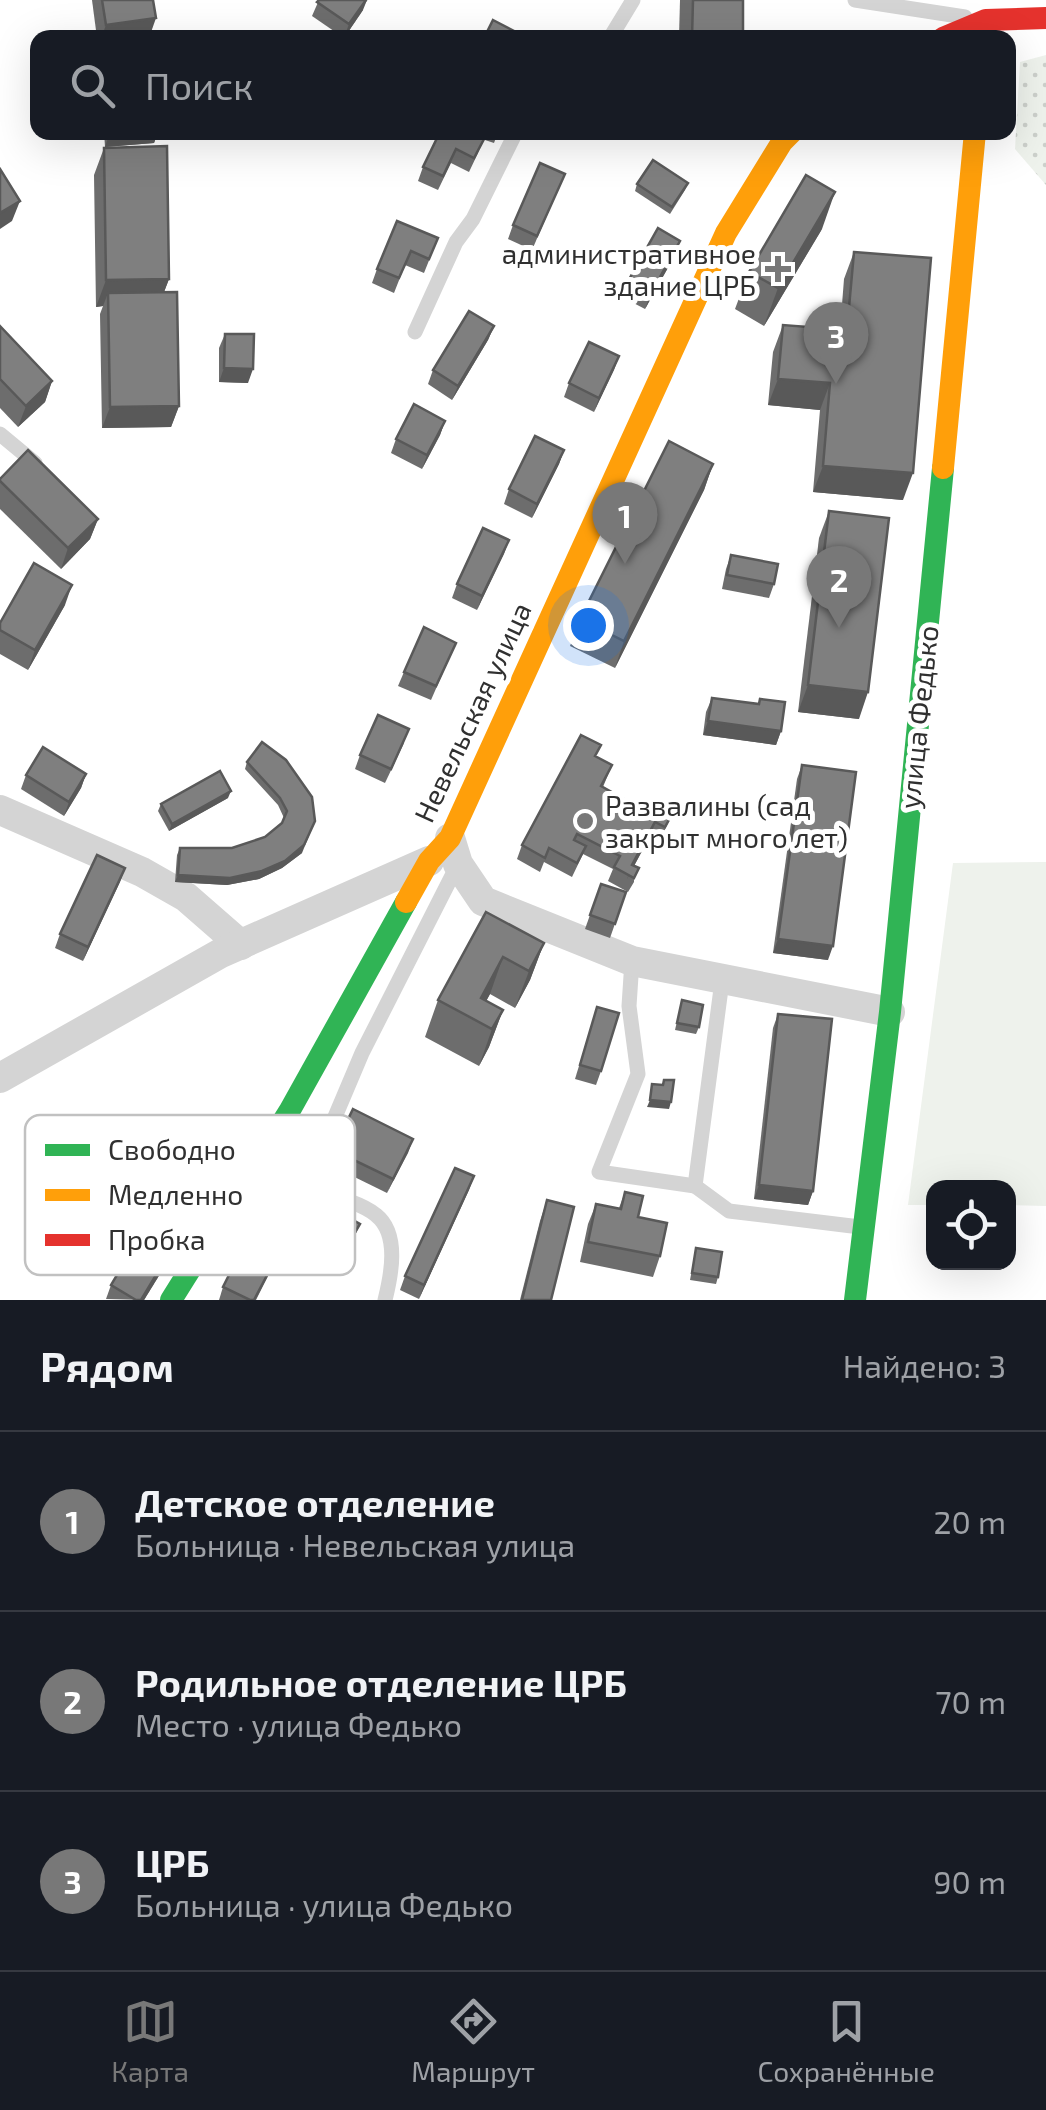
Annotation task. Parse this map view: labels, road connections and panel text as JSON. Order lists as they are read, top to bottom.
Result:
{
  "streets": {
    "street": ["Невельская улица", "улица Федько"]
  },
  "places": {
    "health": ["административное здание ЦРБ"],
    "other": ["Развалины (сад закрыт много лет)"]
  },
  "legend": ["Свободно", "Медленно", "Пробка"],
  "page": {
    "search": "Поиск",
    "pins": ["3", "1", "2"],
    "heading": ["Рядом", "Найдено: 3"],
    "list": [
      {
        "mark": "1",
        "name": "Детское отделение",
        "note": "Больница · Невельская улица",
        "value": "20 m"
      },
      {
        "mark": "2",
        "name": "Родильное отделение ЦРБ",
        "note": "Место · улица Федько",
        "value": "70 m"
      },
      {
        "mark": "3",
        "name": "ЦРБ",
        "note": "Больница · улица Федько",
        "value": "90 m"
      }
    ],
    "nav": ["Карта", "Маршрут", "Сохранённые"]
  }
}
